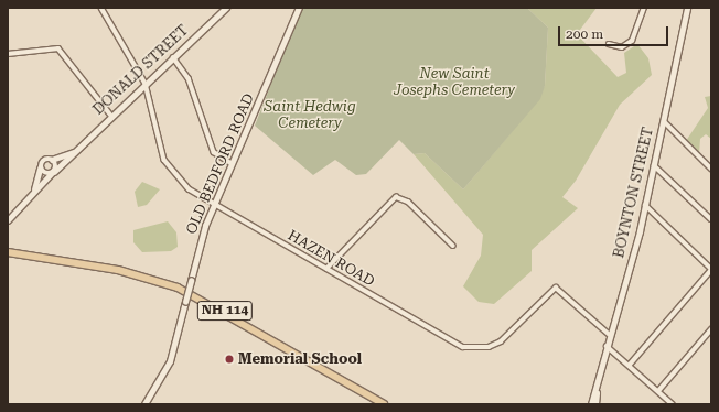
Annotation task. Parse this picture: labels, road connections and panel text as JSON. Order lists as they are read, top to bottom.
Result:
{
  "streets": {
    "main road": ["NH 114"],
    "street": [
      "DONALD STREET",
      "OLD BEDFORD ROAD",
      "BOYNTON STREET",
      "HAZEN ROAD"
    ]
  },
  "crossings": [
    ["DONALD STREET", "HAZEN ROAD"],
    ["OLD BEDFORD ROAD", "HAZEN ROAD"],
    ["BOYNTON STREET", "HAZEN ROAD"]
  ],
  "parks": ["New Saint Josephs Cemetery", "Saint Hedwig Cemetery"],
  "places": ["Memorial School"],
  "scale_bar": "200 m"
}
